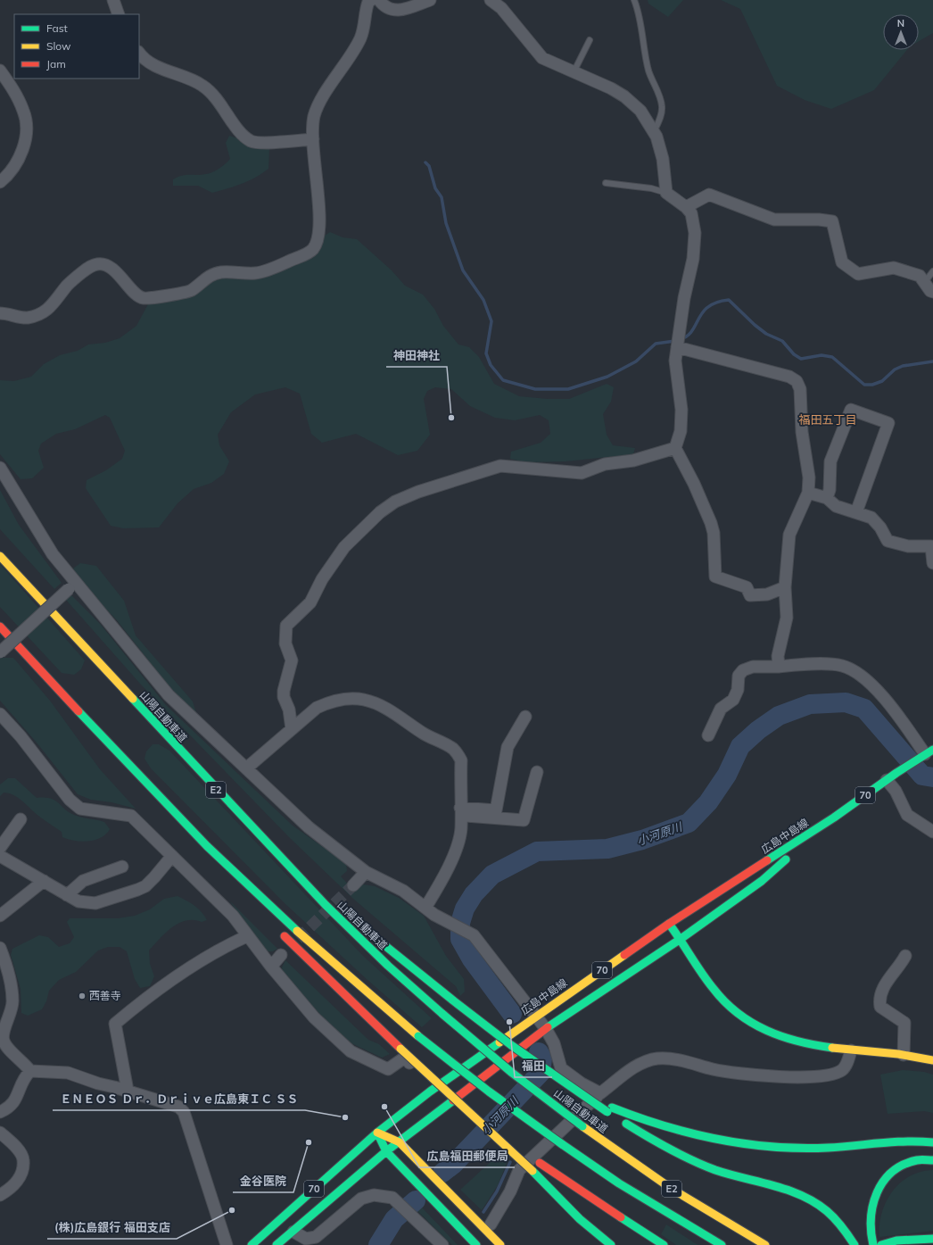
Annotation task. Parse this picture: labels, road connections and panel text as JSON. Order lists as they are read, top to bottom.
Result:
{
  "streets": {
    "main road": [
      "山陽自動車道",
      "E2",
      "70",
      "広島中島線"
    ]
  },
  "districts": ["福田五丁目"],
  "water": ["小河原川"],
  "places": [
    "神田神社",
    "西善寺",
    "福田",
    "広島福田郵便局",
    "ＥＮＥＯＳ Ｄｒ．Ｄｒｉｖｅ広島東ＩＣ ＳＳ",
    "金谷医院",
    "(株)広島銀行 福田支店"
  ],
  "legend": ["Fast", "Slow", "Jam"],
  "north": "top"
}
